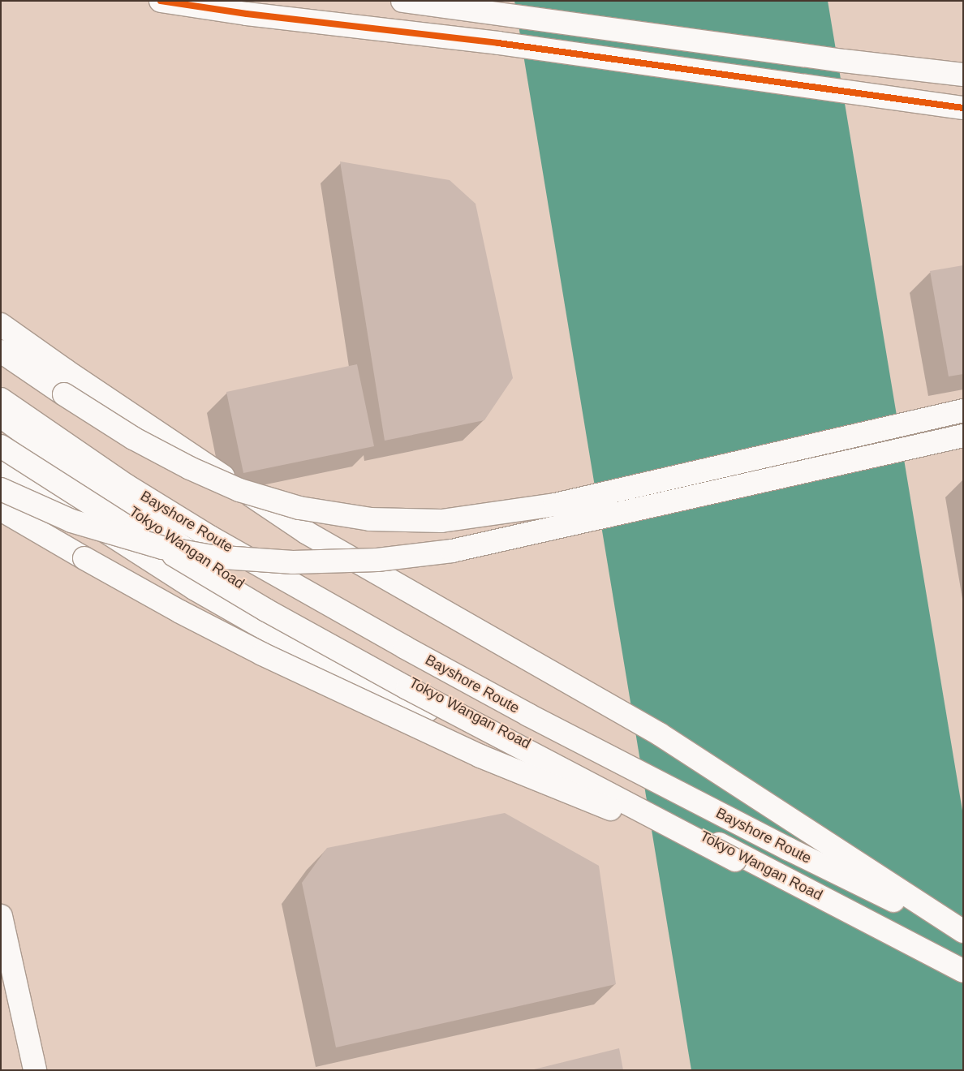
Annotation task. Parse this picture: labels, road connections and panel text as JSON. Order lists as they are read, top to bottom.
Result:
{
  "streets": {
    "main road": ["Bayshore Route", "Tokyo Wangan Road"]
  }
}
